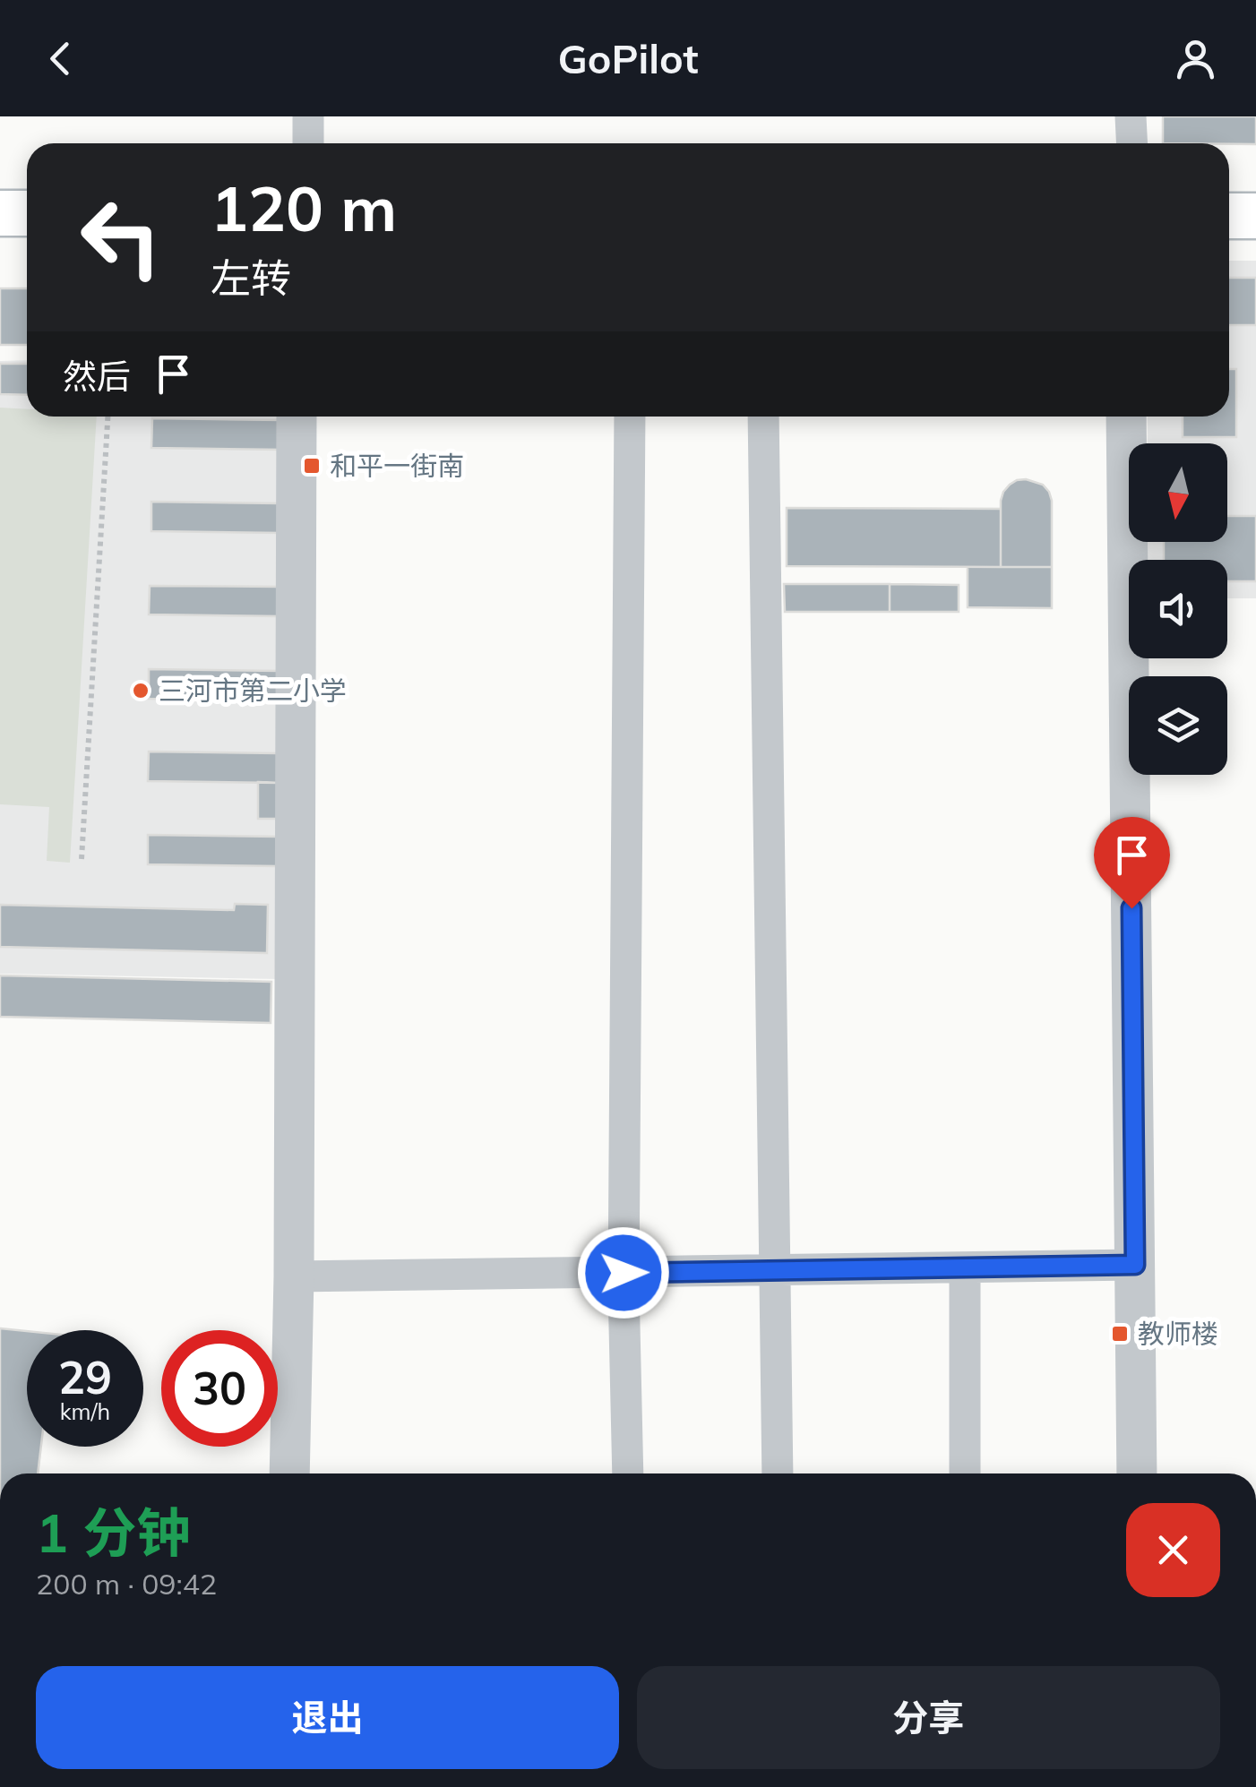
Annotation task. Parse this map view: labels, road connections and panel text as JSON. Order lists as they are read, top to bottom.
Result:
{
  "places": {
    "transit": ["和平一街南", "教师楼"],
    "other": ["三河市第二小学"]
  },
  "north": "bottom",
  "page": {
    "header": "GoPilot",
    "turn": ["120 m", "左转"],
    "then": "然后",
    "speed": "29 km/h",
    "limit": "30",
    "heading": ["1 分钟", "200 m · 09:42"],
    "buttons": ["退出", "分享"]
  }
}
